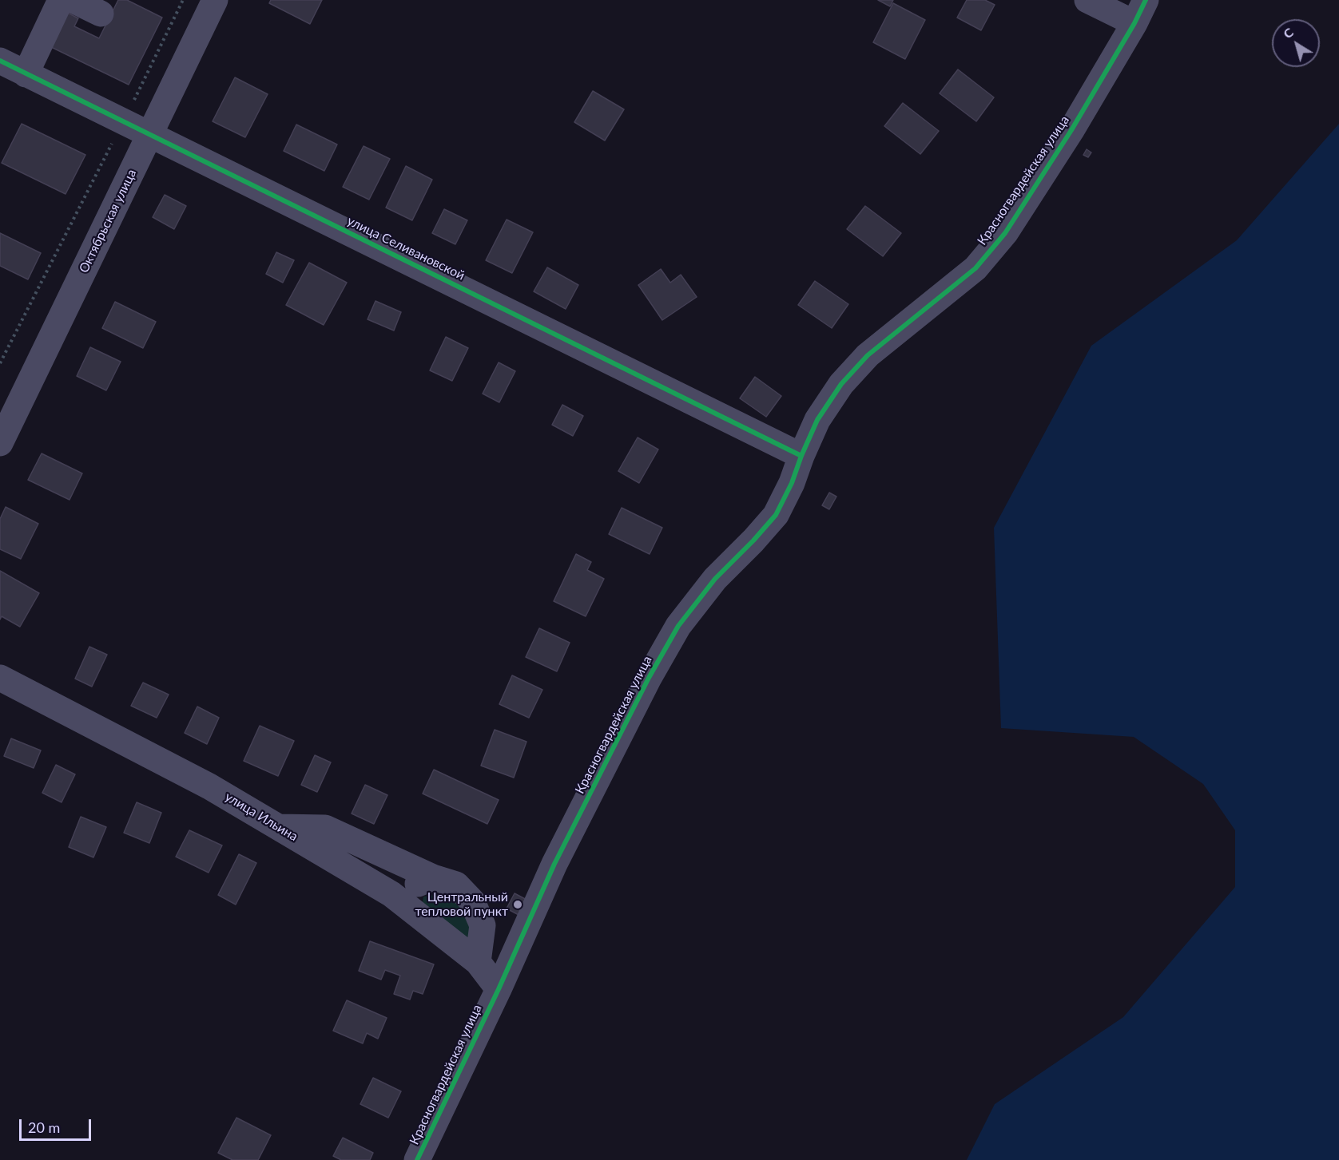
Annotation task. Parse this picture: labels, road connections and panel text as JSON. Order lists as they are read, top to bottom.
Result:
{
  "streets": {
    "street": [
      "Красногвардейская улица",
      "Октябрьская улица",
      "улица Селивановской",
      "улица Ильина"
    ]
  },
  "crossings": [
    ["Красногвардейская улица", "улица Селивановской"],
    ["Красногвардейская улица", "улица Ильина"],
    ["Октябрьская улица", "улица Селивановской"]
  ],
  "places": ["Центральный тепловой пункт"],
  "scale_bar": "20 m",
  "north": "top left"
}
